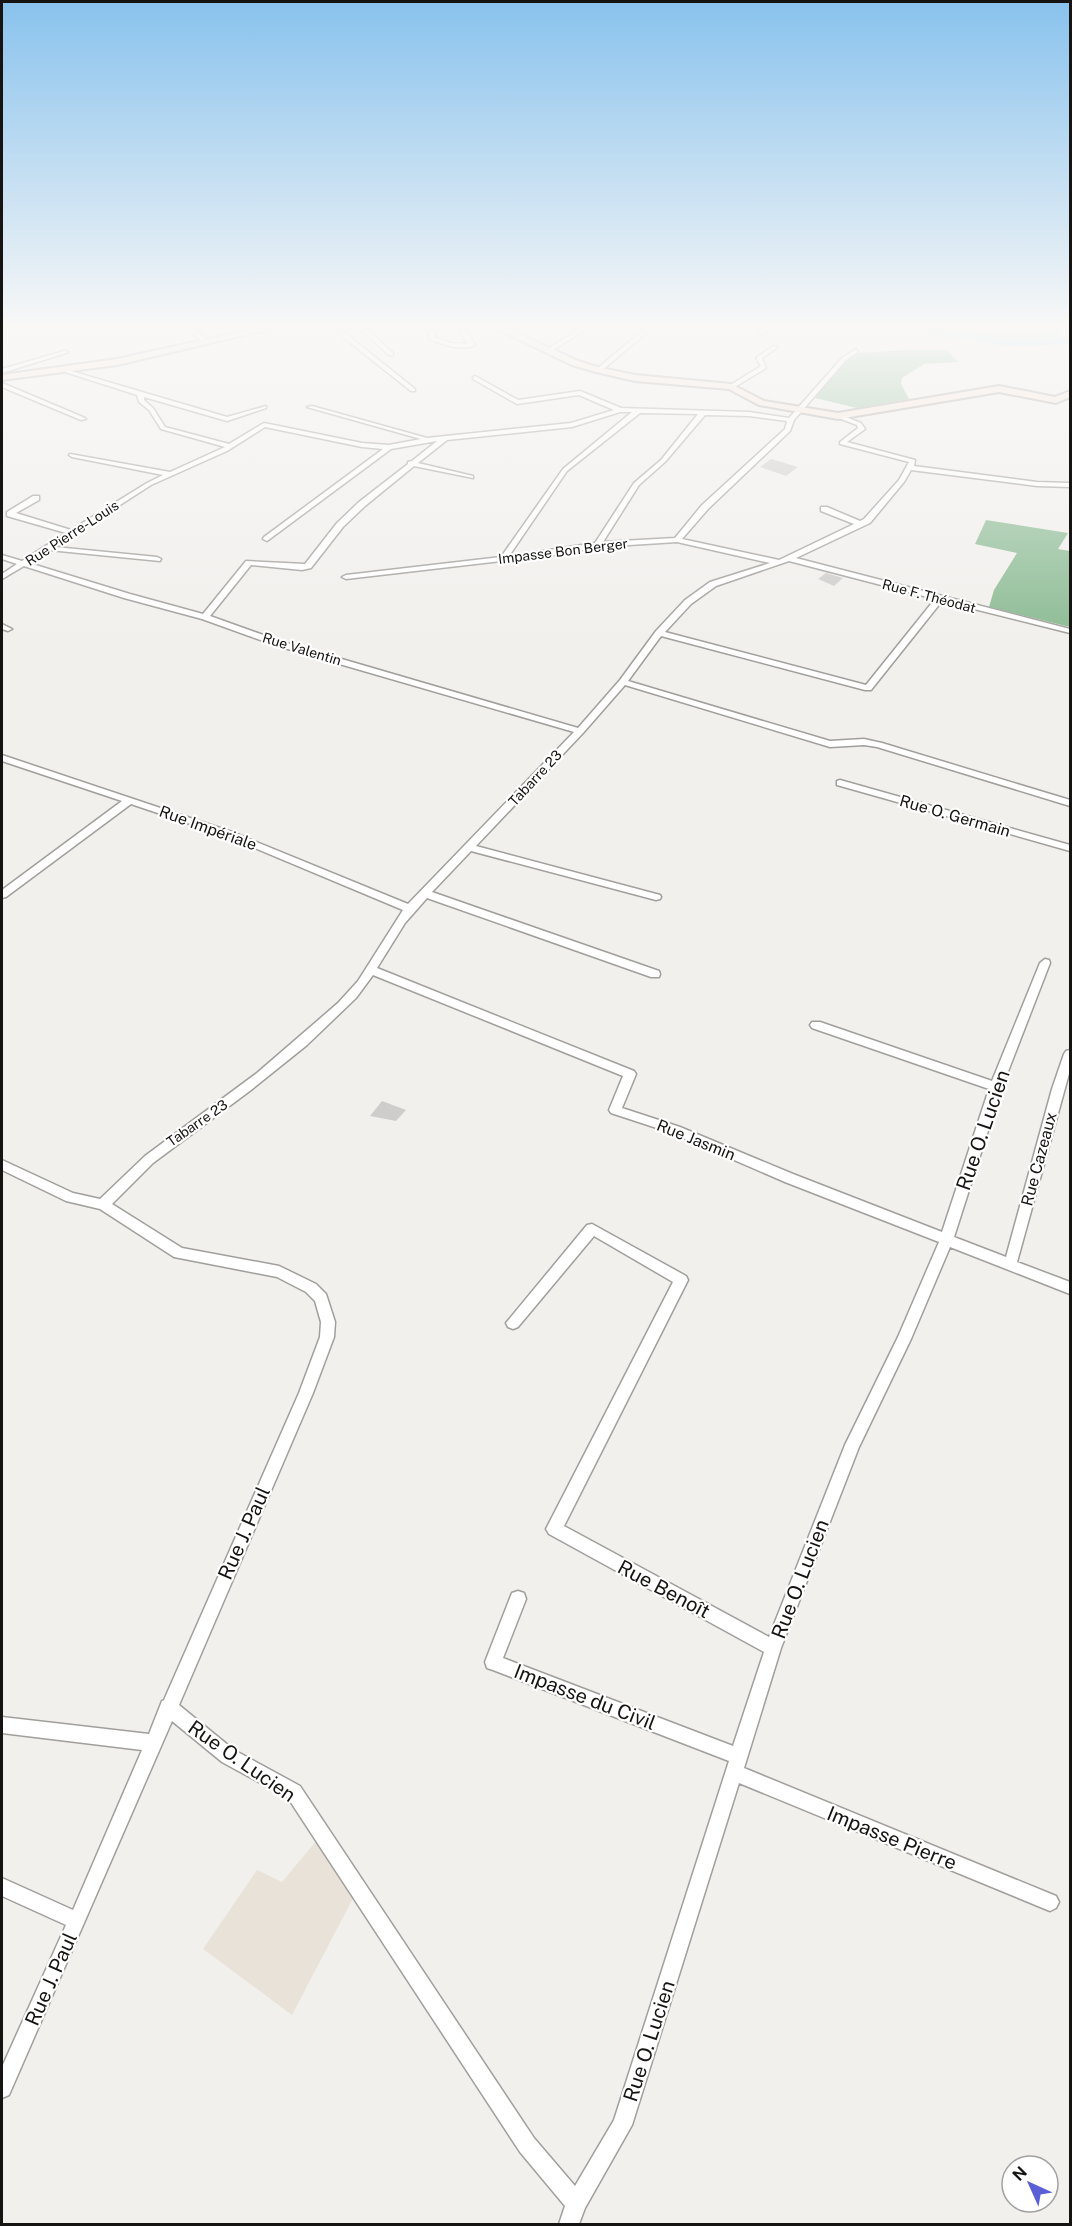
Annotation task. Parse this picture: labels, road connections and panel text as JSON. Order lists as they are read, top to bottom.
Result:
{
  "streets": {
    "street": [
      "Rue Pierre-Louis",
      "Impasse Bon Berger",
      "Rue F. Théodat",
      "Rue Valentin",
      "Tabarre 23",
      "Rue O. Germain",
      "Rue Impériale",
      "Rue O. Lucien",
      "Rue Jasmin",
      "Rue Cazeaux",
      "Rue J. Paul",
      "Rue Benoît",
      "Impasse du Civil",
      "Impasse Pierre"
    ]
  },
  "crossings": [
    ["Rue Pierre-Louis", "Rue Valentin"],
    ["Impasse Bon Berger", "Tabarre 23"],
    ["Rue F. Théodat", "Tabarre 23"],
    ["Rue Valentin", "Tabarre 23"],
    ["Tabarre 23", "Rue Impériale"],
    ["Tabarre 23", "Rue Jasmin"],
    ["Tabarre 23", "Rue J. Paul"],
    ["Rue O. Lucien", "Rue Jasmin"],
    ["Rue O. Lucien", "Rue J. Paul"],
    ["Rue O. Lucien", "Rue Benoît"],
    ["Rue O. Lucien", "Impasse du Civil"],
    ["Rue O. Lucien", "Impasse Pierre"],
    ["Rue Jasmin", "Rue Cazeaux"],
    ["Impasse du Civil", "Impasse Pierre"]
  ],
  "north": "top left"
}
